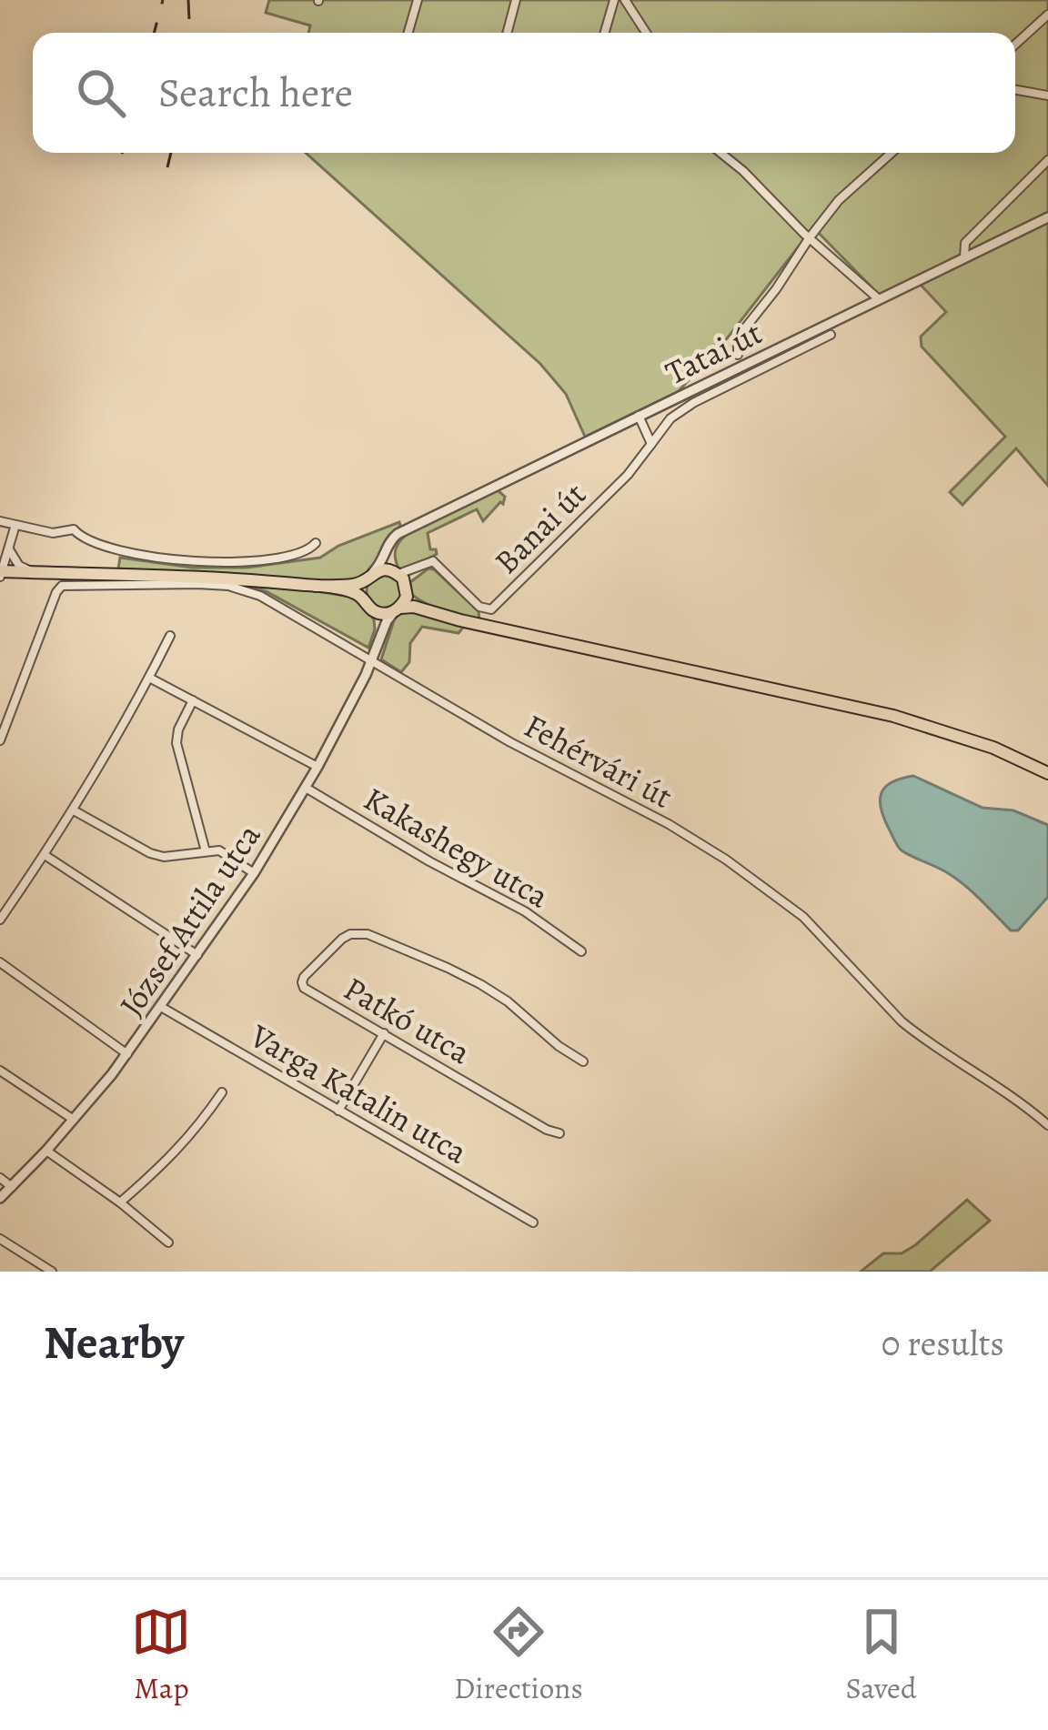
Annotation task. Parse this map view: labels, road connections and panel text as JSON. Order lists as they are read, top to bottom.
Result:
{
  "streets": {
    "street": [
      "Tatai út",
      "Banai út",
      "Fehérvári út",
      "Kakashegy utca",
      "József Attila utca",
      "Patkó utca",
      "Varga Katalin utca"
    ]
  },
  "crossings": [
    ["Tatai út", "Banai út"],
    ["Tatai út", "József Attila utca"],
    ["Banai út", "József Attila utca"],
    ["Fehérvári út", "József Attila utca"],
    ["Kakashegy utca", "József Attila utca"],
    ["József Attila utca", "Varga Katalin utca"]
  ],
  "page": {
    "search": "Search here",
    "heading": ["Nearby", "0 results"],
    "nav": ["Map", "Directions", "Saved"]
  }
}
